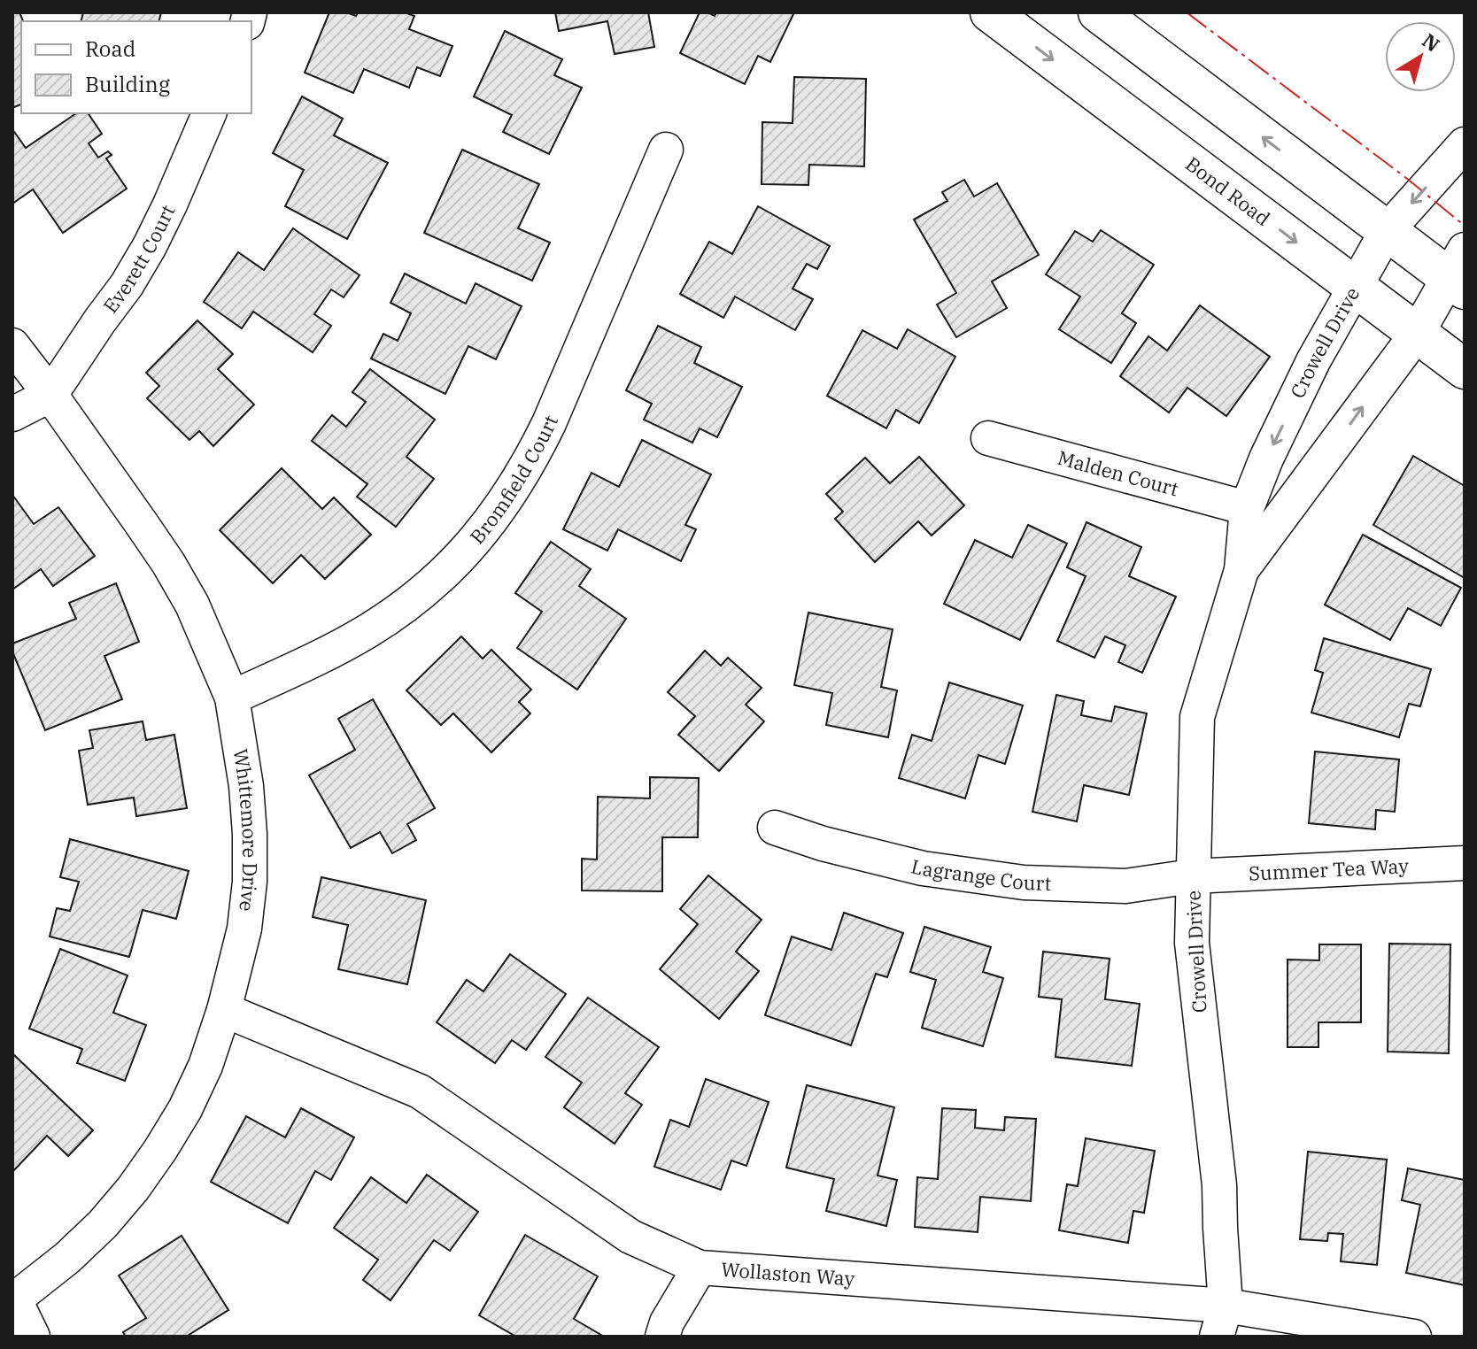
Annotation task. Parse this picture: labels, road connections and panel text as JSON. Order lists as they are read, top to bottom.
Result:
{
  "streets": {
    "main road": ["Bond Road"],
    "street": [
      "Everett Court",
      "Crowell Drive",
      "Malden Court",
      "Bromfield Court",
      "Whittemore Drive",
      "Summer Tea Way",
      "Lagrange Court",
      "Wollaston Way"
    ]
  },
  "crossings": [
    ["Bond Road", "Crowell Drive"],
    ["Everett Court", "Whittemore Drive"],
    ["Crowell Drive", "Malden Court"],
    ["Crowell Drive", "Summer Tea Way"],
    ["Crowell Drive", "Lagrange Court"],
    ["Crowell Drive", "Wollaston Way"],
    ["Bromfield Court", "Whittemore Drive"],
    ["Whittemore Drive", "Wollaston Way"],
    ["Summer Tea Way", "Lagrange Court"]
  ],
  "legend": ["Road", "Building"],
  "north": "top right"
}
